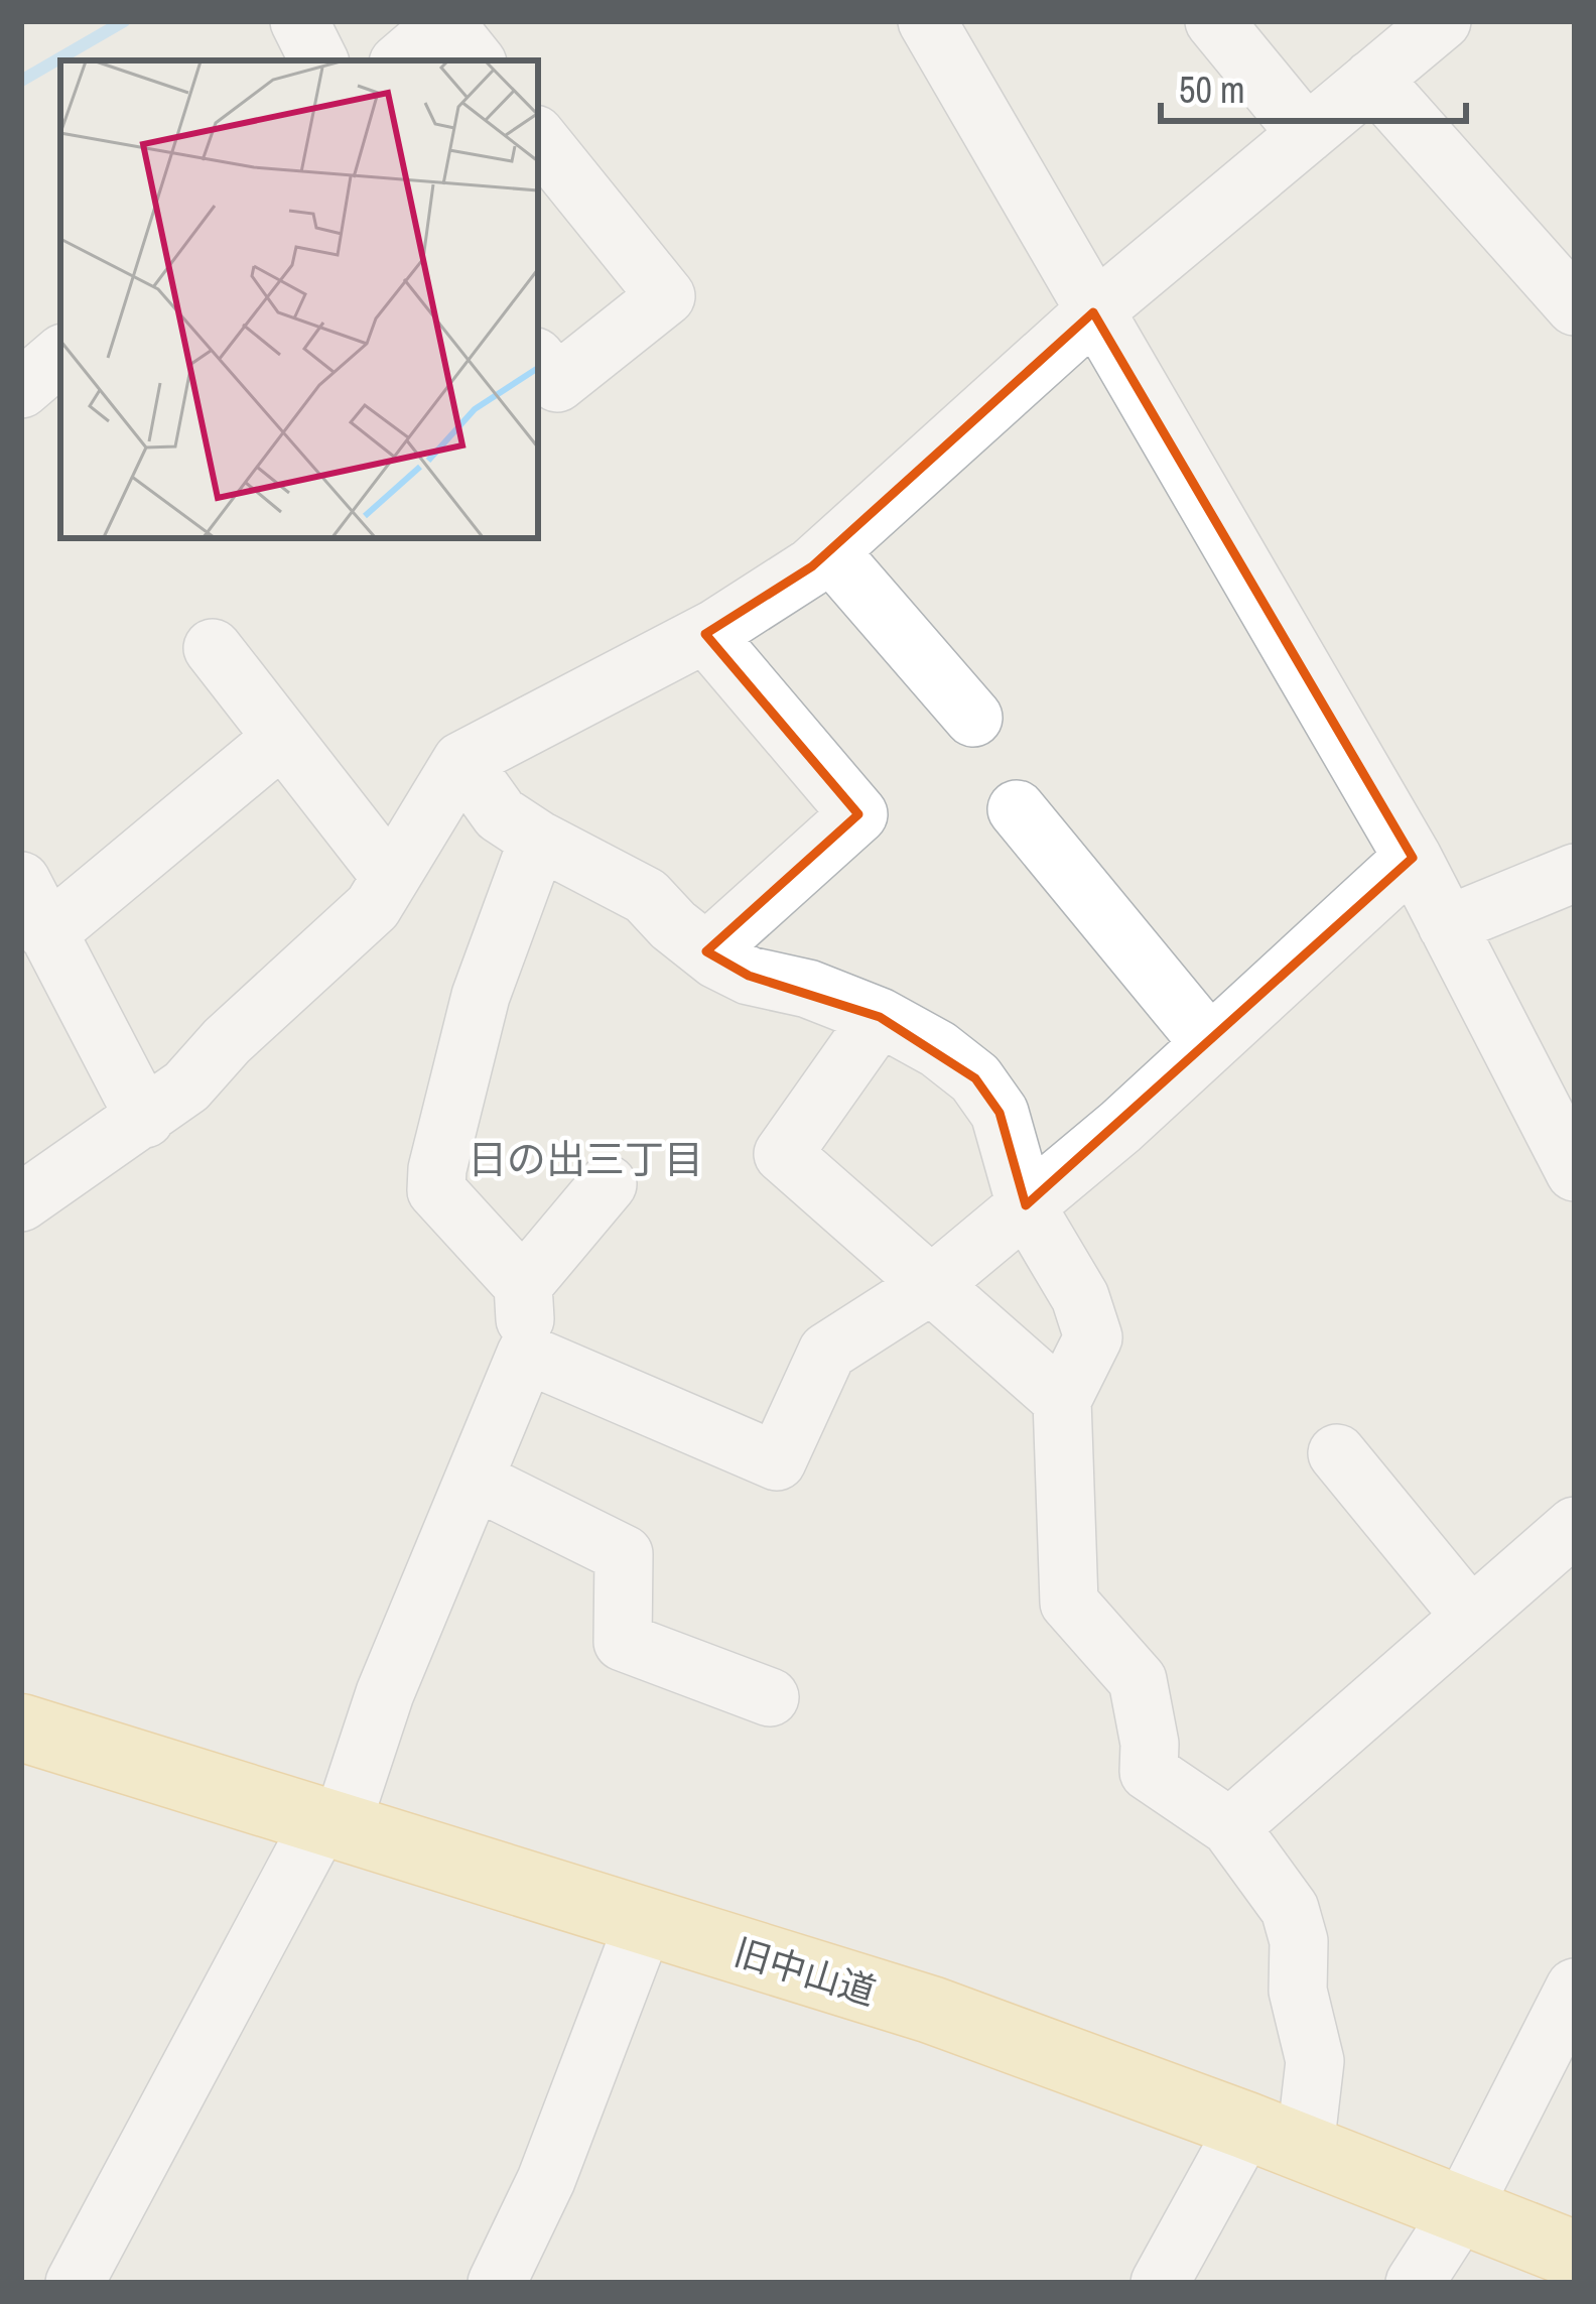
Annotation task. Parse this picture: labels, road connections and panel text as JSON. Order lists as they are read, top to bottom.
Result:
{
  "streets": {
    "main road": ["旧中山道"]
  },
  "districts": ["日の出三丁目"],
  "scale_bar": "50 m"
}
